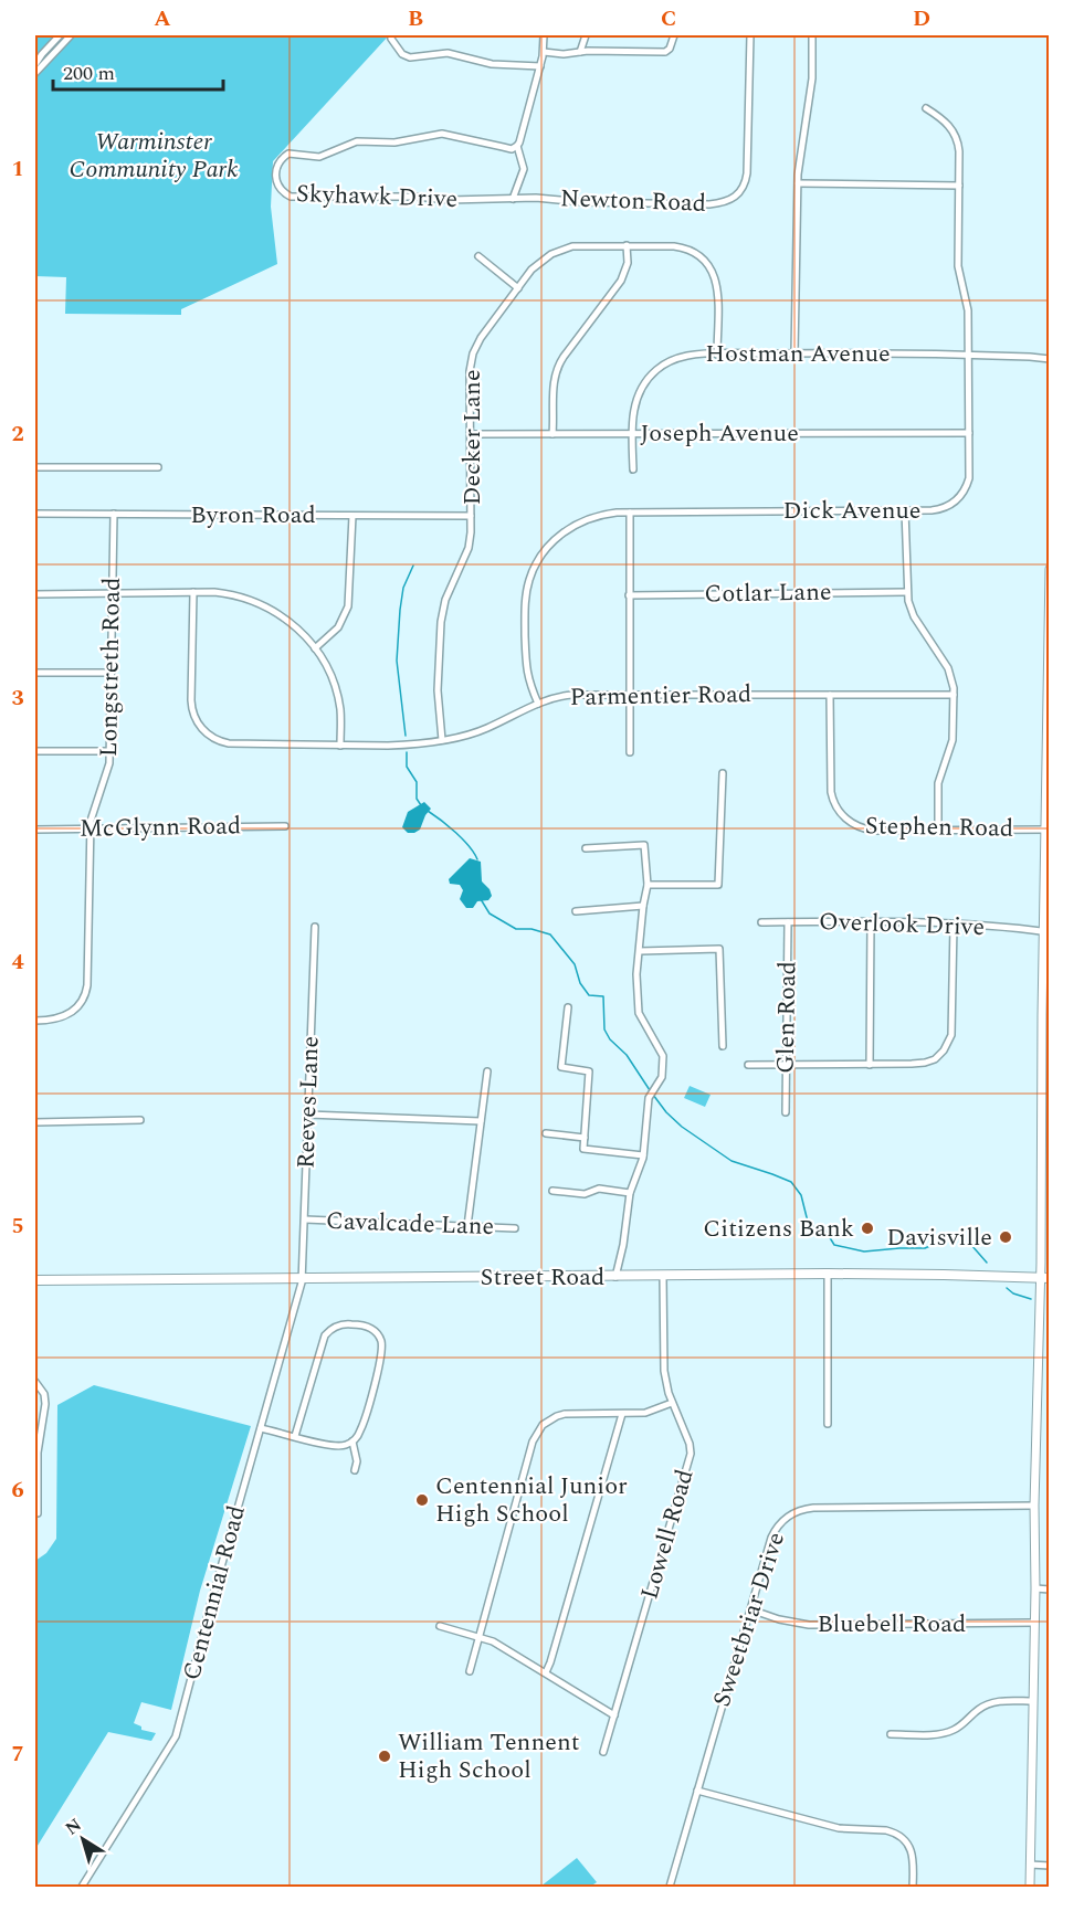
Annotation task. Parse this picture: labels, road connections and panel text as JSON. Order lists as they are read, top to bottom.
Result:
{
  "streets": {
    "main road": ["Street Road"],
    "street": [
      "Skyhawk Drive",
      "Newton Road",
      "Hostman Avenue",
      "Joseph Avenue",
      "Decker Lane",
      "Dick Avenue",
      "Byron Road",
      "Cotlar Lane",
      "Longstreth Road",
      "Parmentier Road",
      "McGlynn Road",
      "Stephen Road",
      "Overlook Drive",
      "Glen Road",
      "Reeves Lane",
      "Cavalcade Lane",
      "Lowell Road",
      "Centennial Road",
      "Sweetbriar Drive",
      "Bluebell Road"
    ]
  },
  "crossings": [
    ["Skyhawk Drive", "Newton Road"],
    ["Hostman Avenue", "Joseph Avenue"],
    ["Hostman Avenue", "Decker Lane"],
    ["Hostman Avenue", "Dick Avenue"],
    ["Joseph Avenue", "Decker Lane"],
    ["Joseph Avenue", "Dick Avenue"],
    ["Decker Lane", "Byron Road"],
    ["Decker Lane", "Parmentier Road"],
    ["Dick Avenue", "Parmentier Road"],
    ["Byron Road", "Longstreth Road"],
    ["Longstreth Road", "McGlynn Road"],
    ["Parmentier Road", "Stephen Road"],
    ["Overlook Drive", "Glen Road"],
    ["Reeves Lane", "Cavalcade Lane"],
    ["Reeves Lane", "Street Road"],
    ["Reeves Lane", "Centennial Road"],
    ["Street Road", "Lowell Road"],
    ["Street Road", "Centennial Road"],
    ["Sweetbriar Drive", "Bluebell Road"]
  ],
  "parks": ["Warminster Community Park"],
  "places": [
    "Citizens Bank",
    "Davisville",
    "Centennial Junior High School",
    "William Tennent High School"
  ],
  "scale_bar": "200 m",
  "north": "top left",
  "grid": {
    "columns": [
      "A",
      "B",
      "C",
      "D"
    ],
    "rows": [
      "1",
      "2",
      "3",
      "4",
      "5",
      "6",
      "7"
    ]
  }
}
